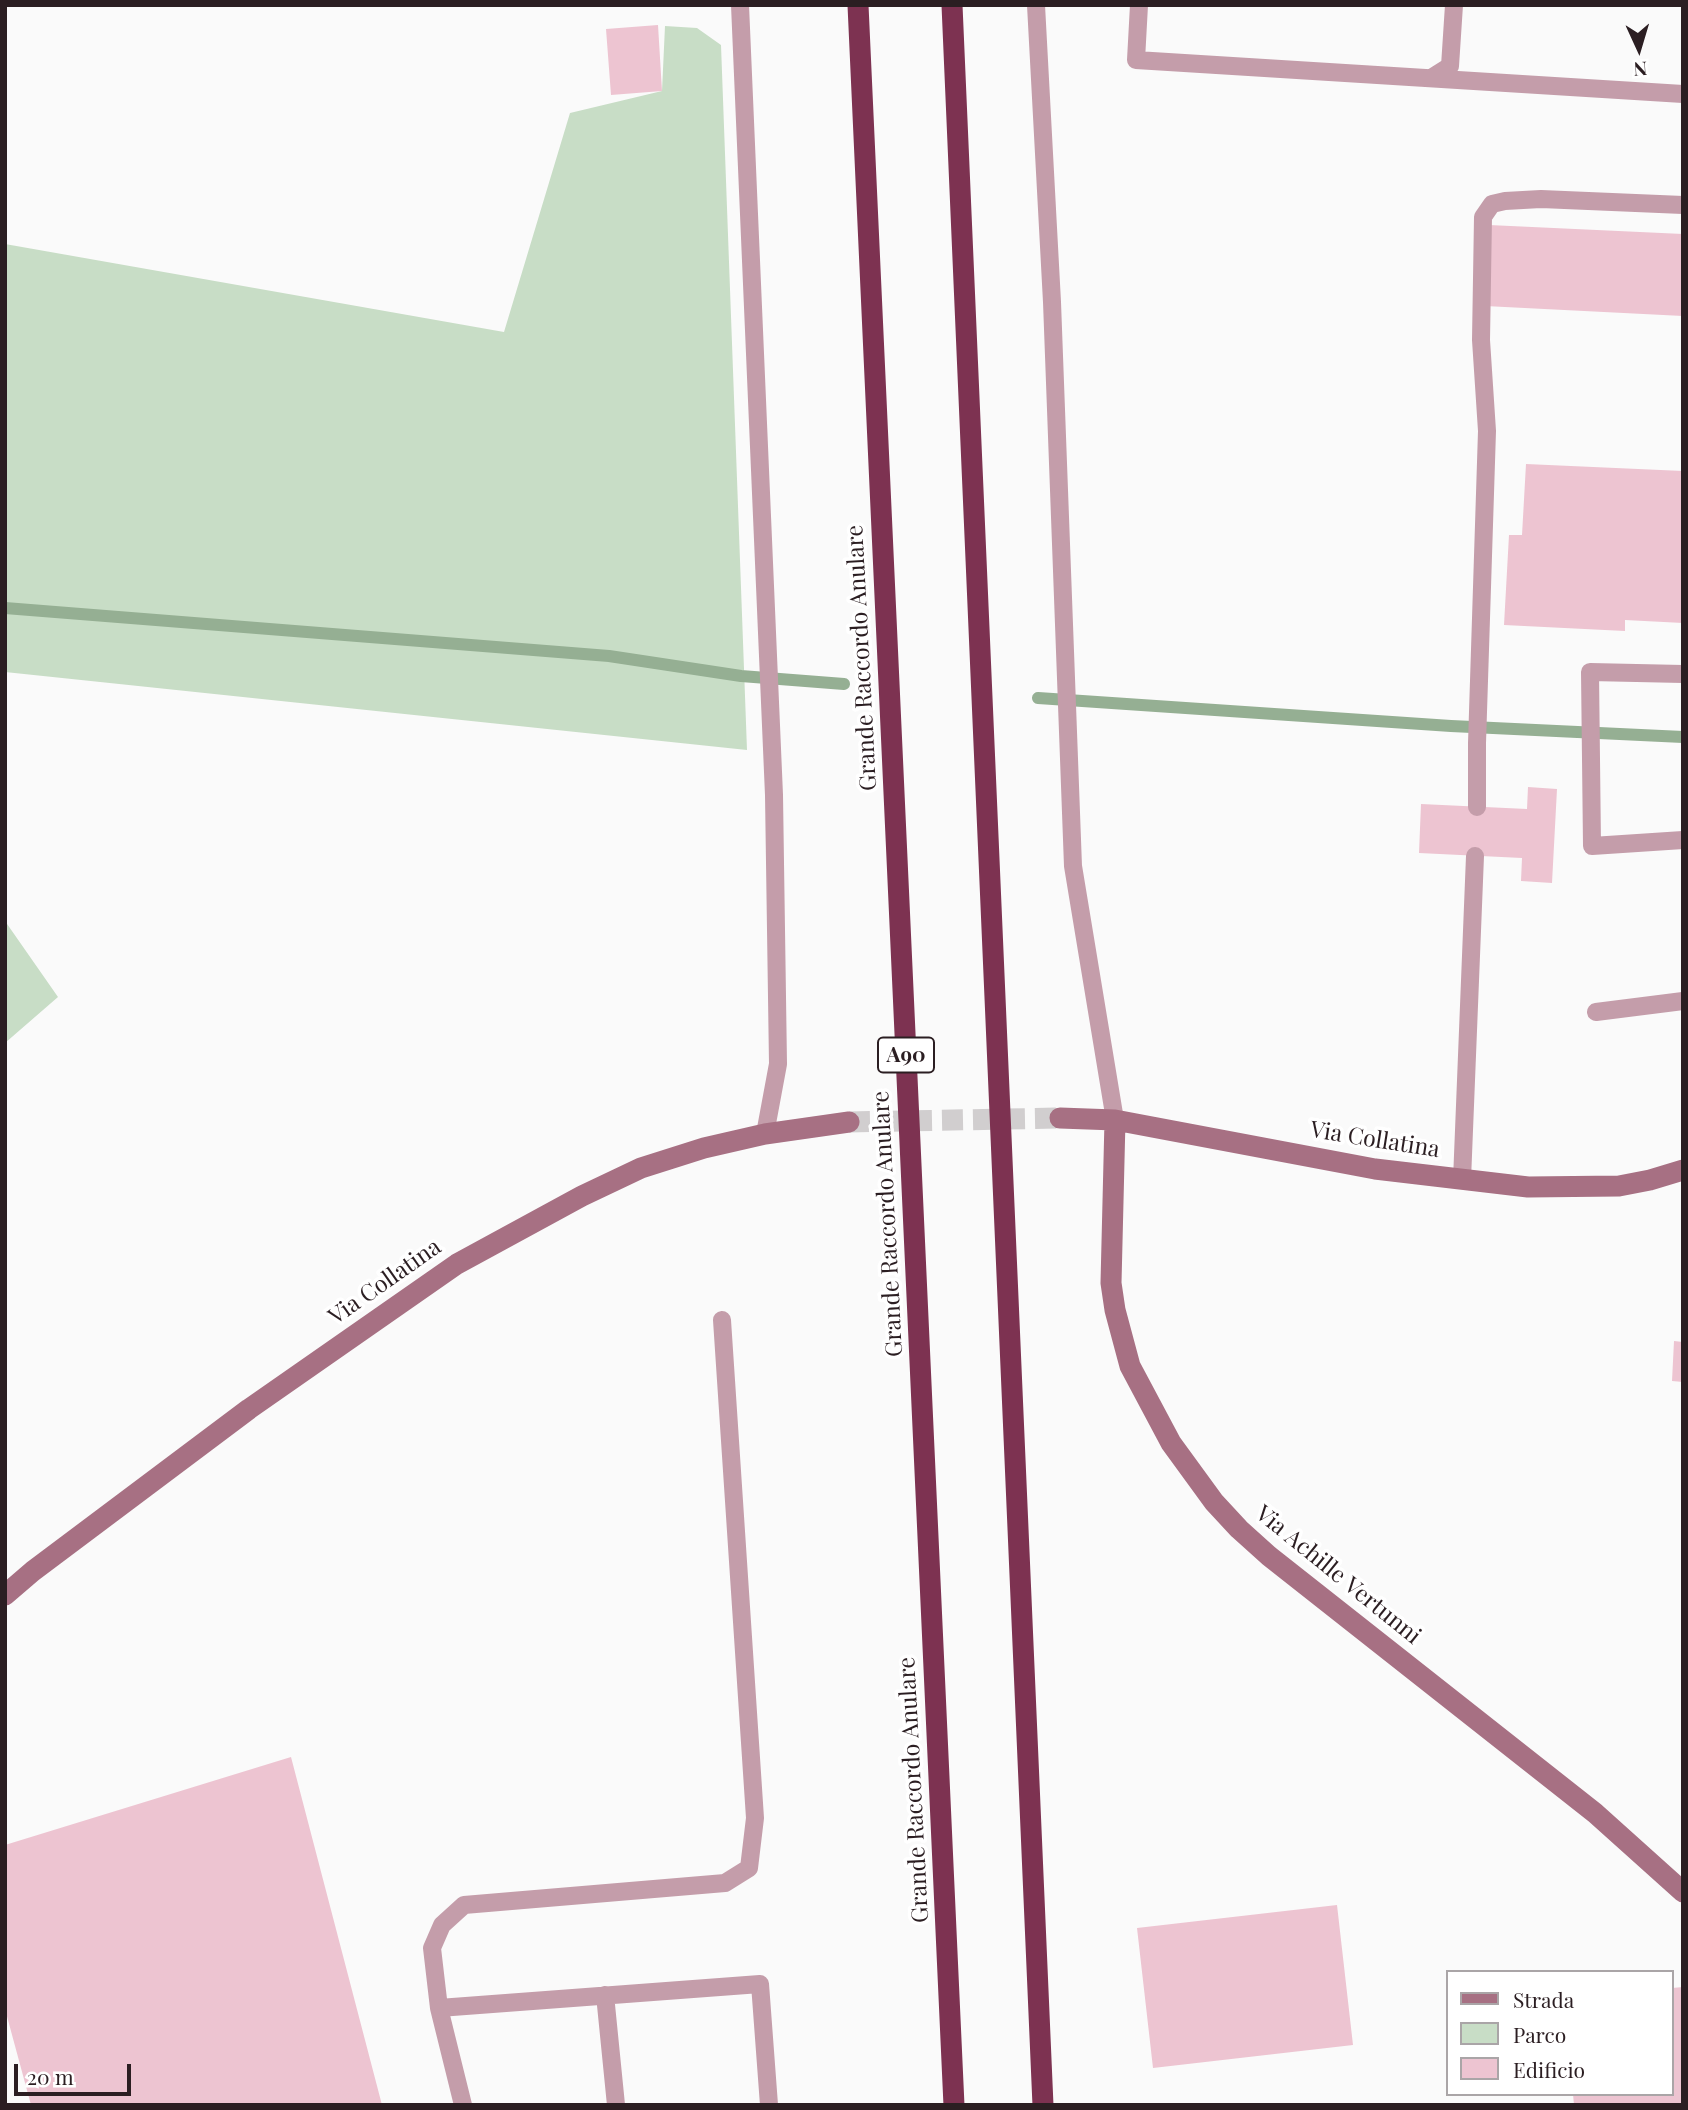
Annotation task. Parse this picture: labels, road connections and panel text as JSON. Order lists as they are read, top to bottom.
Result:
{
  "streets": {
    "highway": ["Grande Raccordo Anulare", "A90"],
    "street": ["Via Collatina", "Via Achille Vertunni"]
  },
  "crossings": [
    ["Via Collatina", "Via Achille Vertunni"]
  ],
  "legend": ["Strada", "Parco", "Edificio"],
  "scale_bar": "20 m",
  "north": "bottom"
}
